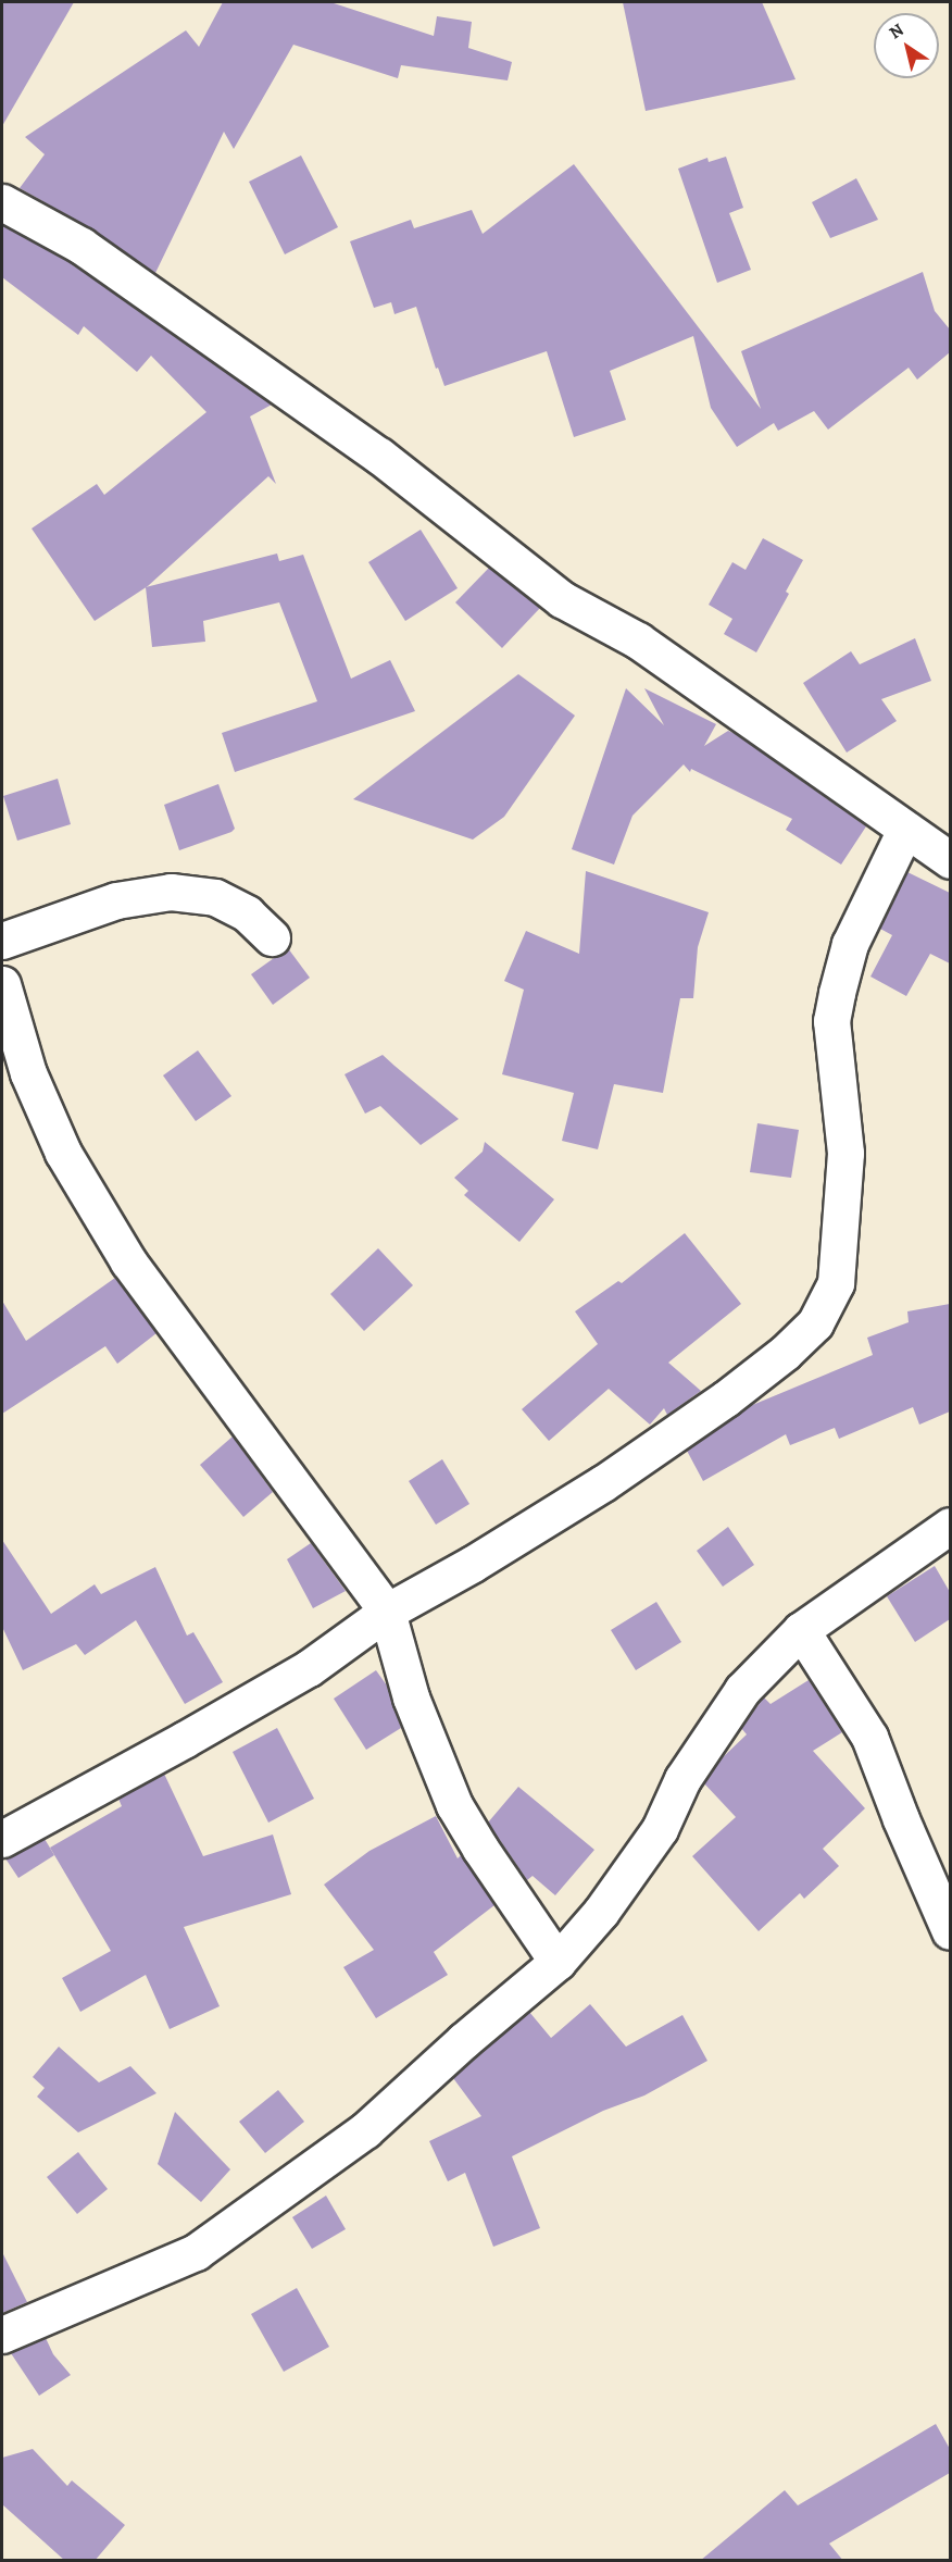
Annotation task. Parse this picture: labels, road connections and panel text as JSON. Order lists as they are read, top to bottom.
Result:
{
  "north": "top left"
}
